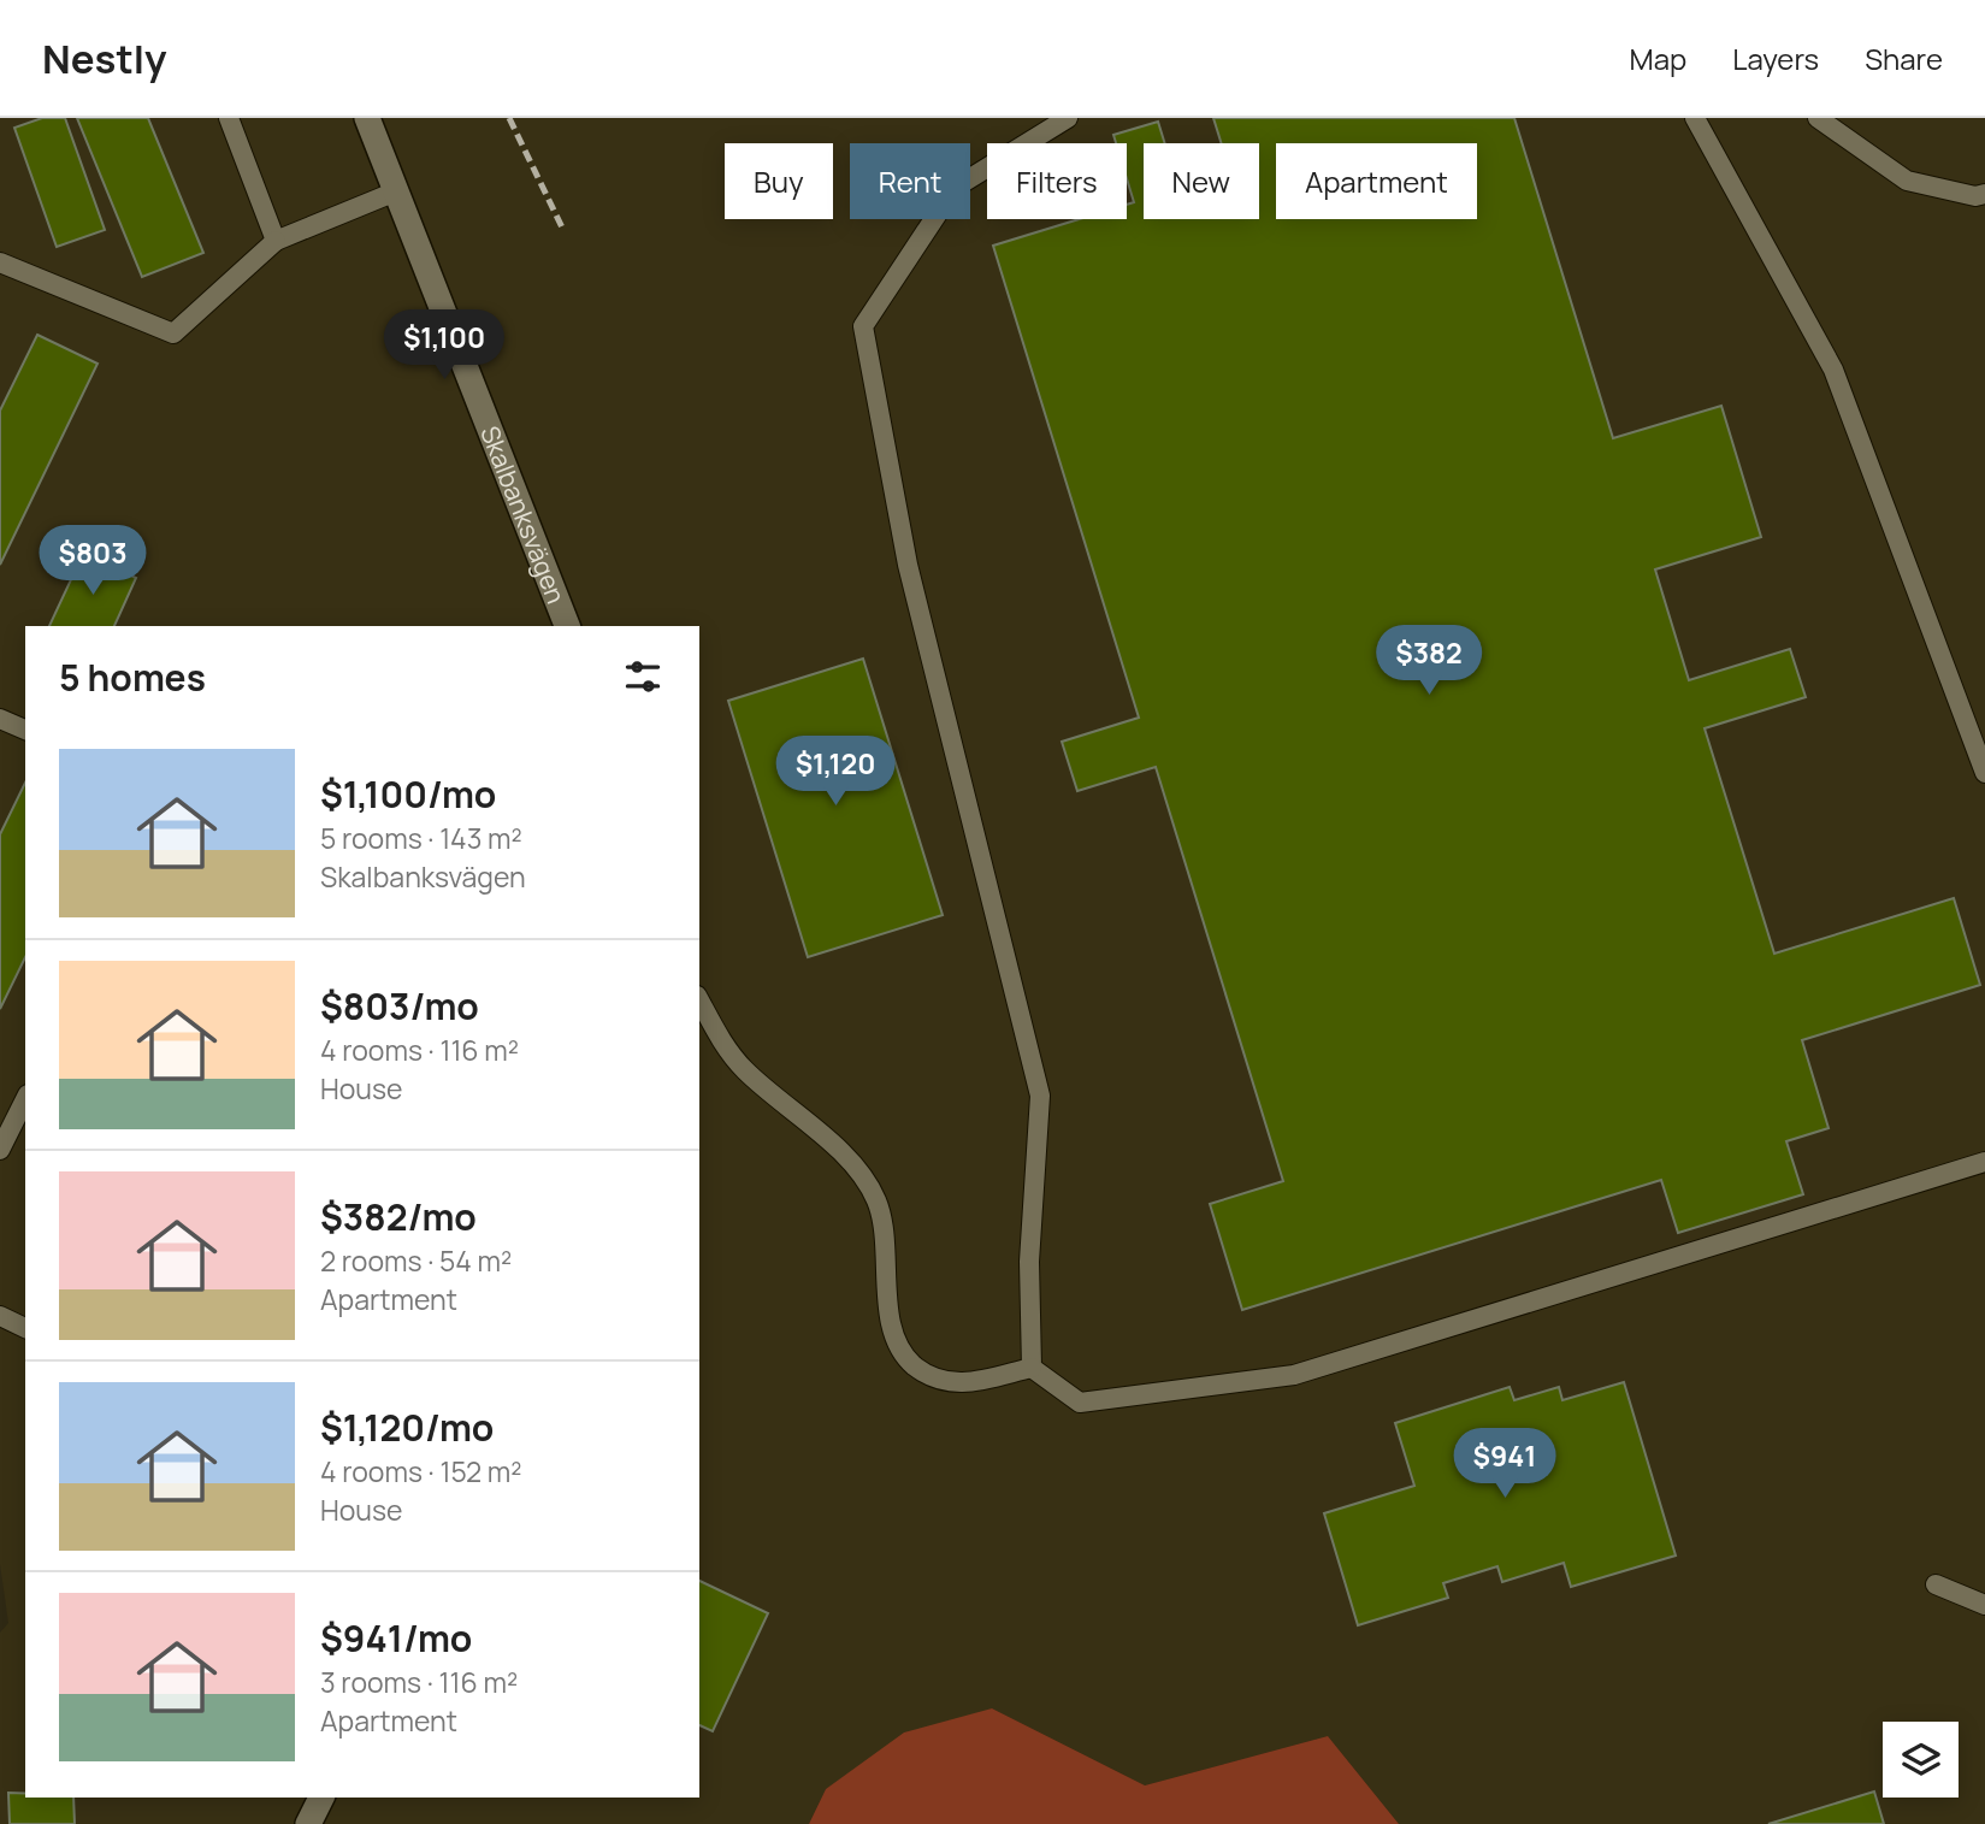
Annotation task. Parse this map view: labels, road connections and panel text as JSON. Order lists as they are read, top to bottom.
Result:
{
  "streets": {
    "street": ["Skalbanksvägen"]
  },
  "page": {
    "header": "Nestly",
    "nav": ["Map", "Layers", "Share"],
    "chip": [
      "Buy",
      "Rent",
      "Filters",
      "New",
      "Apartment"
    ],
    "price": [
      "$1,100",
      "$803",
      "$382",
      "$1,120",
      "$941"
    ],
    "heading": "5 homes",
    "list": [
      {
        "name": "$1,100/mo",
        "note": "5 rooms · 143 m² · Skalbanksvägen"
      },
      {
        "name": "$803/mo",
        "note": "4 rooms · 116 m² · House"
      },
      {
        "name": "$382/mo",
        "note": "2 rooms · 54 m² · Apartment"
      },
      {
        "name": "$1,120/mo",
        "note": "4 rooms · 152 m² · House"
      },
      {
        "name": "$941/mo",
        "note": "3 rooms · 116 m² · Apartment"
      }
    ]
  }
}
